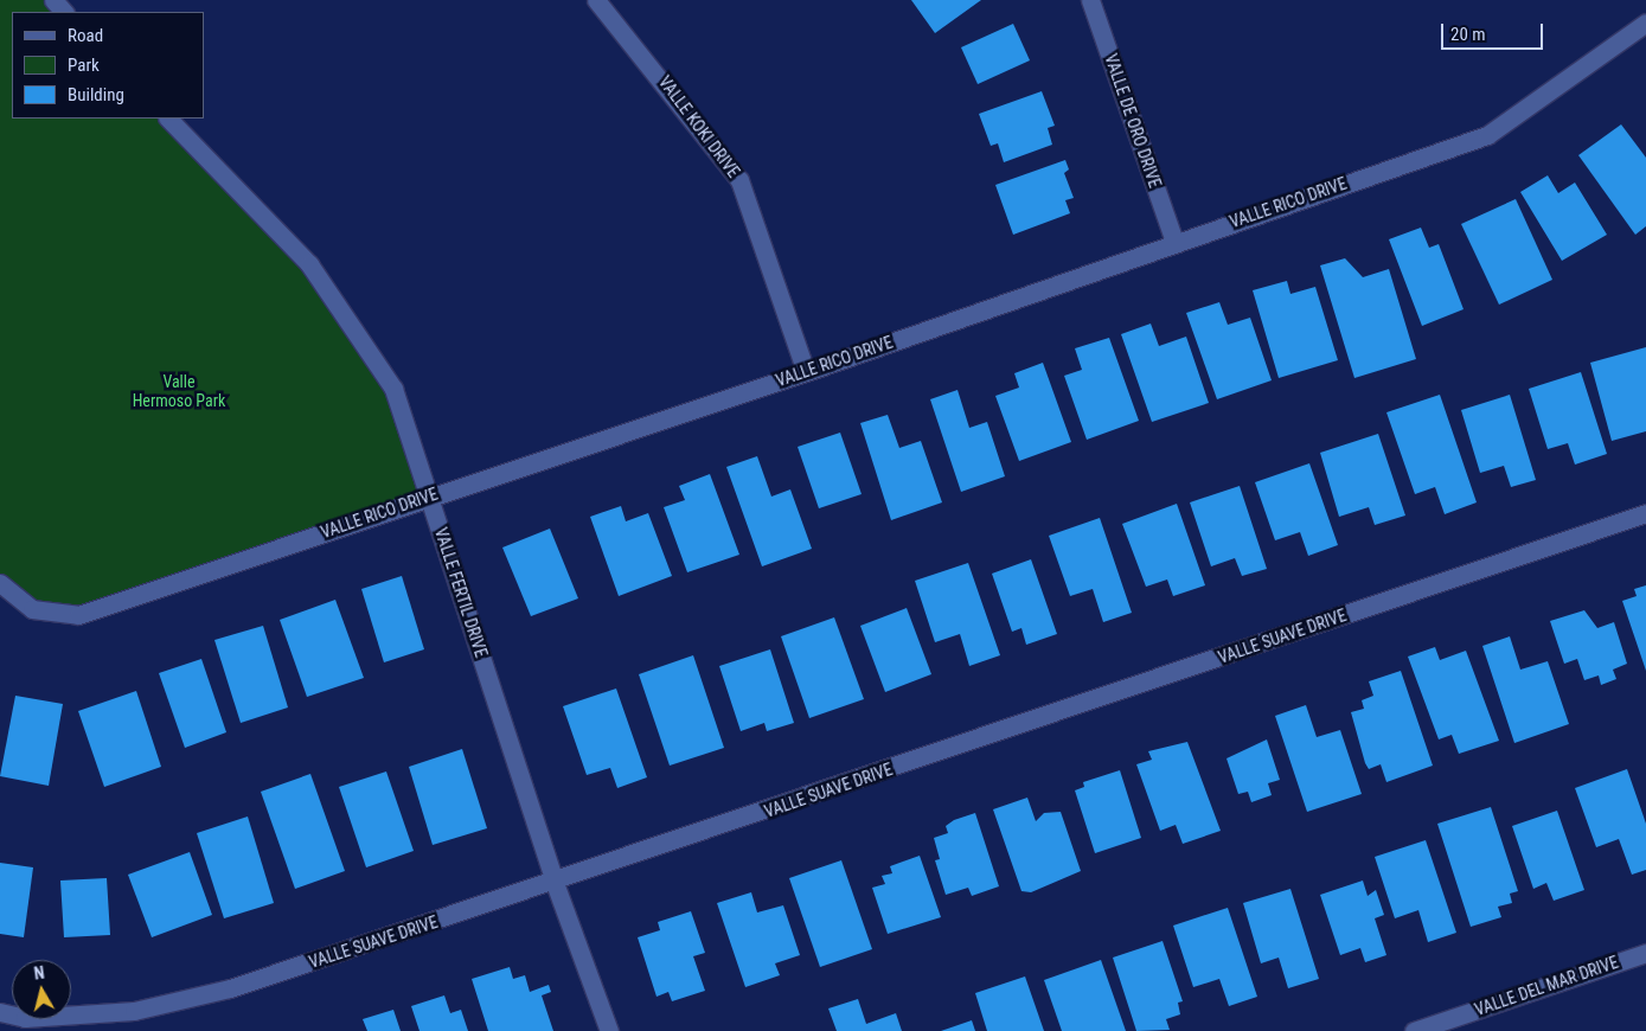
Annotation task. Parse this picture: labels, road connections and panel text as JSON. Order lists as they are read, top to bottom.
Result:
{
  "streets": {
    "street": [
      "VALLE DE ORO DRIVE",
      "VALLE KOKI DRIVE",
      "VALLE RICO DRIVE",
      "VALLE FERTIL DRIVE",
      "VALLE SUAVE DRIVE",
      "VALLE DEL MAR DRIVE"
    ]
  },
  "crossings": [
    ["VALLE DE ORO DRIVE", "VALLE RICO DRIVE"],
    ["VALLE KOKI DRIVE", "VALLE RICO DRIVE"],
    ["VALLE RICO DRIVE", "VALLE FERTIL DRIVE"],
    ["VALLE FERTIL DRIVE", "VALLE SUAVE DRIVE"]
  ],
  "parks": ["Valle Hermoso Park"],
  "legend": ["Road", "Park", "Building"],
  "scale_bar": "20 m",
  "north": "top"
}
